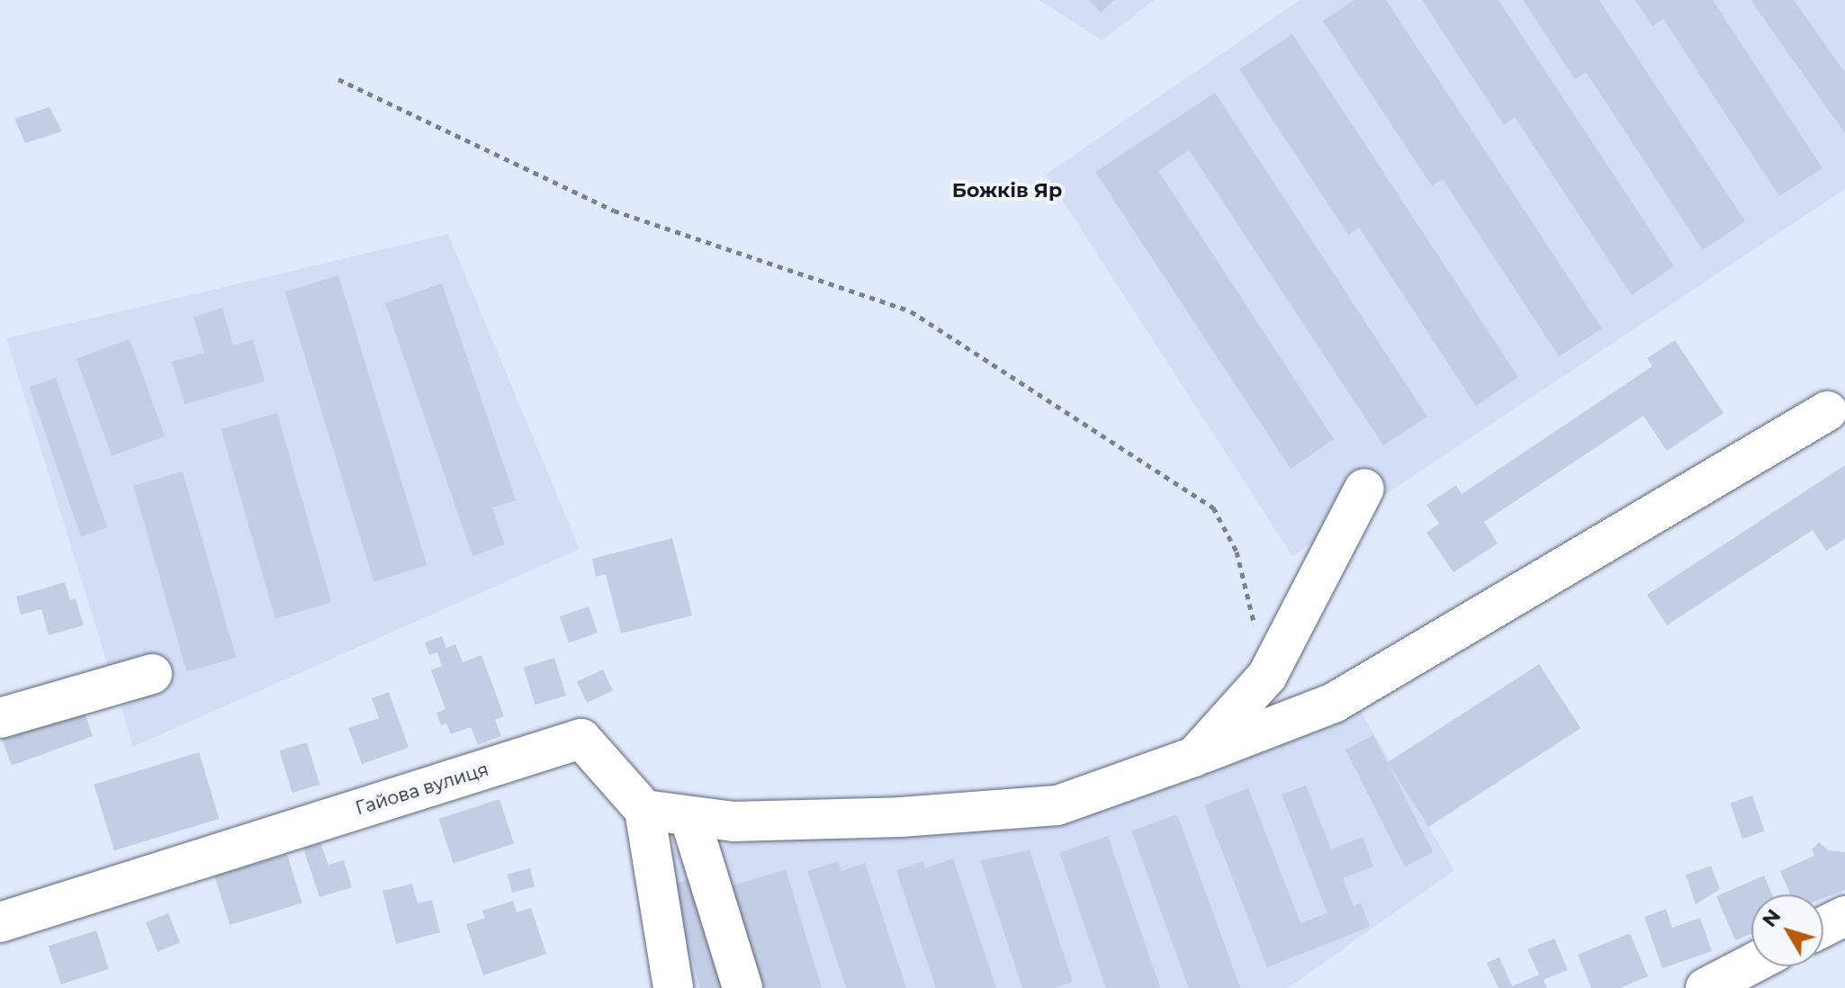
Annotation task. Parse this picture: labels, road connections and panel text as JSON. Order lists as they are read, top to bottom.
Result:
{
  "streets": {
    "street": ["Гайова вулиця"]
  },
  "districts": ["Божків Яр"],
  "north": "top left"
}
